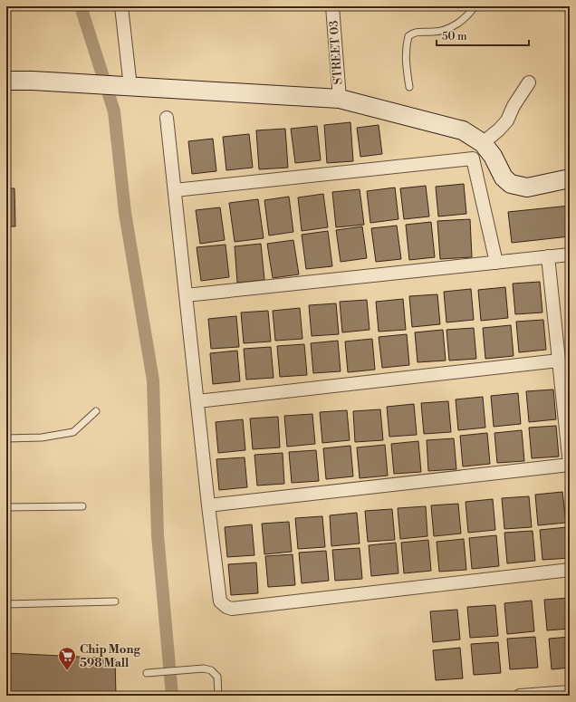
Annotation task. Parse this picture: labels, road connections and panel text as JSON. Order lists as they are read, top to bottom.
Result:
{
  "streets": {
    "street": ["STREET 03"]
  },
  "places": {
    "supermarket": ["Chip Mong 598 Mall"]
  },
  "scale_bar": "50 m"
}
